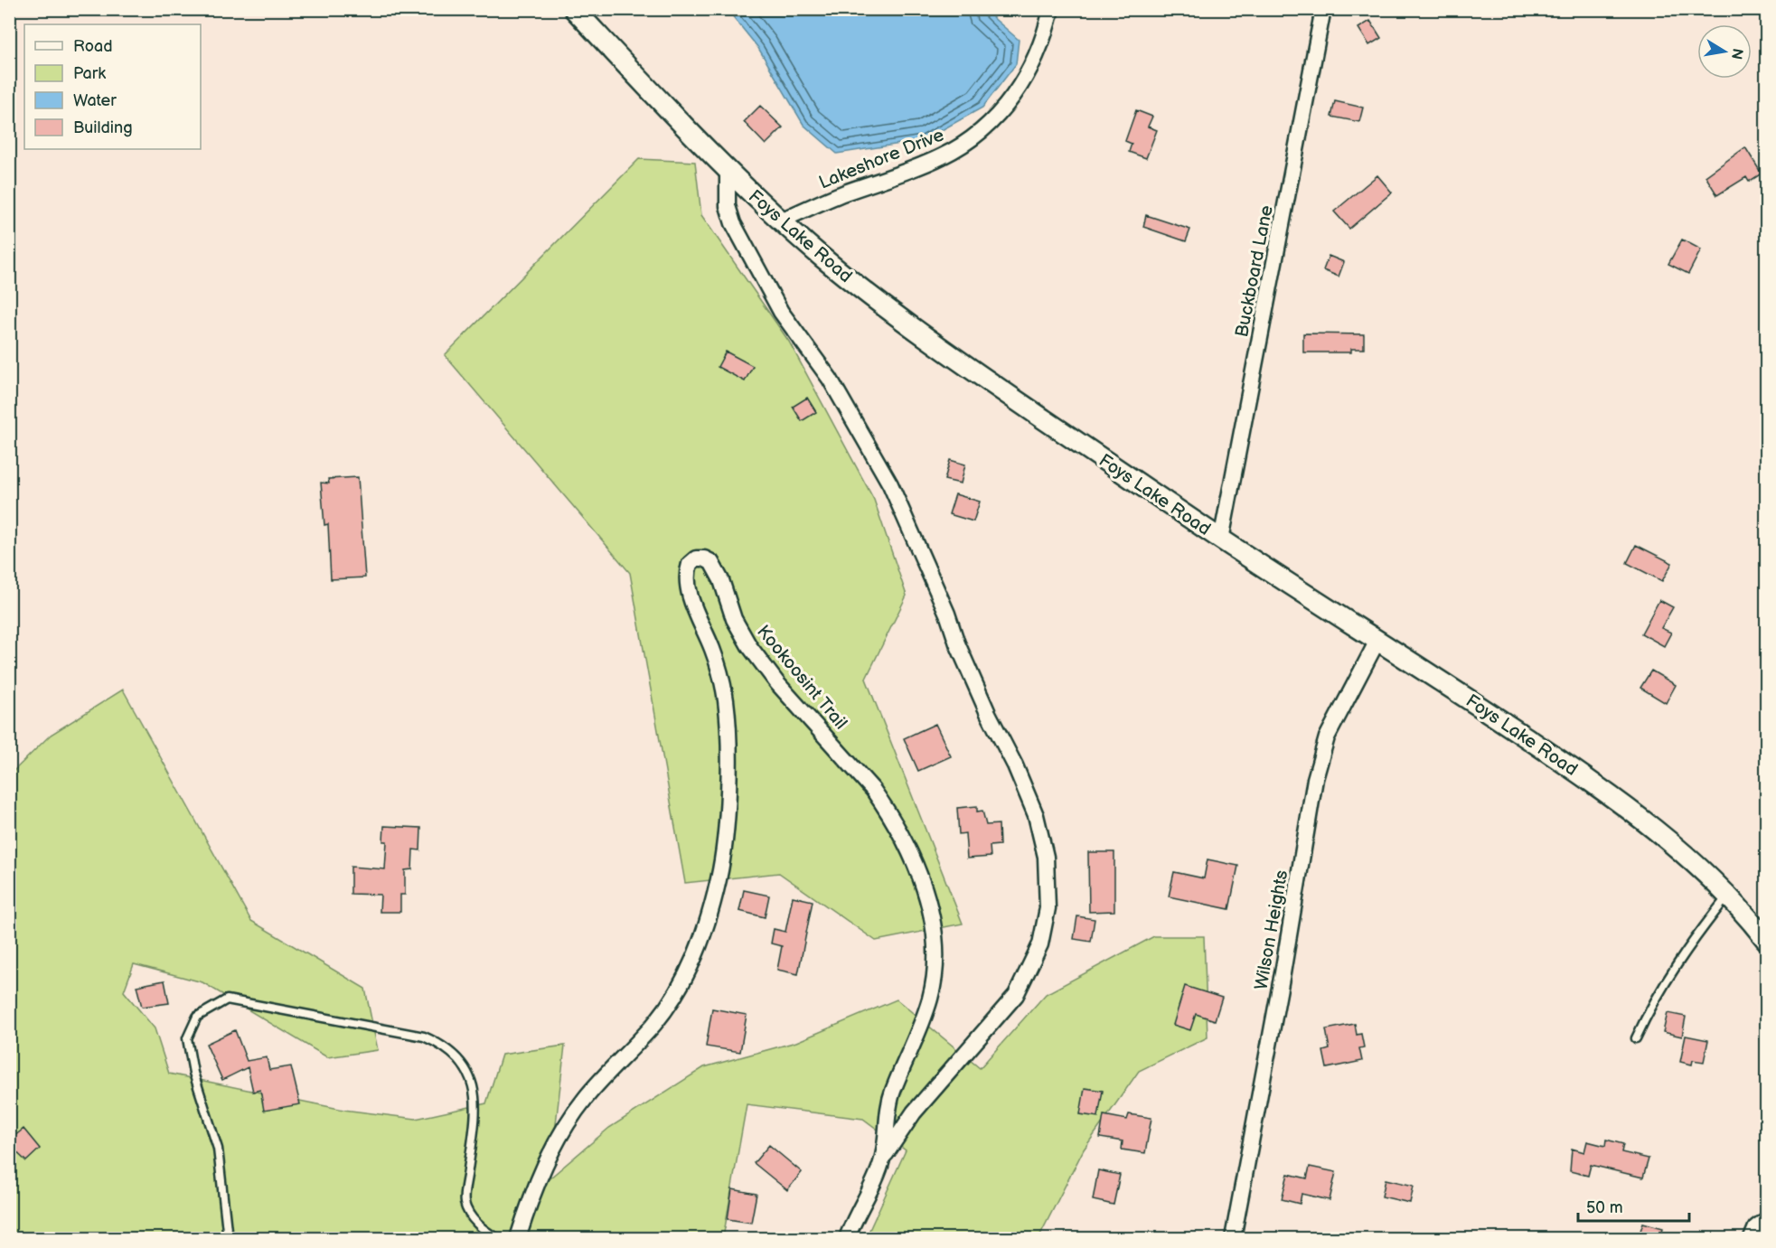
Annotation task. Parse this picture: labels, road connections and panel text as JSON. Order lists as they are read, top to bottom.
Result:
{
  "streets": {
    "street": [
      "Lakeshore Drive",
      "Foys Lake Road",
      "Buckboard Lane",
      "Kookoosint Trail",
      "Wilson Heights"
    ]
  },
  "crossings": [
    ["Lakeshore Drive", "Foys Lake Road"],
    ["Foys Lake Road", "Buckboard Lane"],
    ["Foys Lake Road", "Kookoosint Trail"],
    ["Foys Lake Road", "Wilson Heights"]
  ],
  "legend": [
    "Road",
    "Park",
    "Water",
    "Building"
  ],
  "scale_bar": "50 m",
  "north": "right"
}
